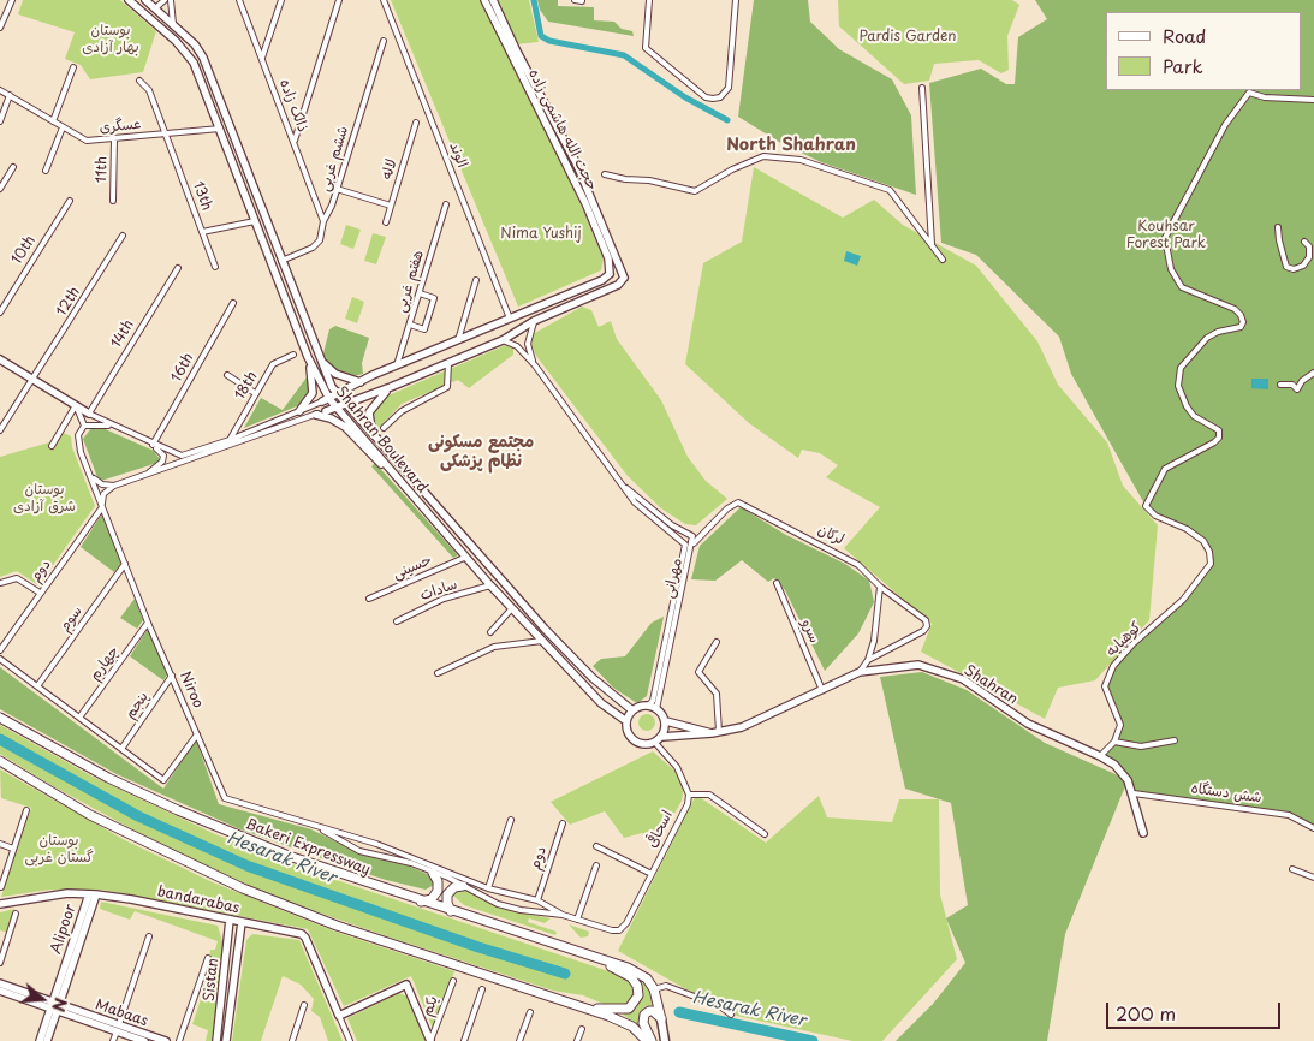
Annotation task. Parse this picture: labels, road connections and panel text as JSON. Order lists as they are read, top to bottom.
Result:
{
  "streets": {
    "highway": ["Bakeri Expressway"],
    "street": [
      "ذالک زاده",
      "عسگری",
      "حجت الله هاشمی زاده",
      "الوند",
      "ششم غربی",
      "11th",
      "لاله",
      "13th",
      "10th",
      "هفتم غربی",
      "12th",
      "14th",
      "16th",
      "18th",
      "Shahran Boulevard",
      "لرکان",
      "حسینی",
      "دوم",
      "مهرانی",
      "سادات",
      "سوم",
      "سرو",
      "کوهپایه",
      "چهارم",
      "Shahran",
      "Niroo",
      "پنجم",
      "شش دستگاه",
      "اسحاقی",
      "bandarabas",
      "Alipoor",
      "Sistan",
      "یکم",
      "Mabaas"
    ]
  },
  "crossings": [
    ["ذالک زاده", "ششم غربی"],
    ["عسگری", "11th"],
    ["عسگری", "13th"],
    ["عسگری", "Shahran Boulevard"],
    ["ششم غربی", "Shahran Boulevard"],
    ["Shahran Boulevard", "حسینی"],
    ["Shahran Boulevard", "مهرانی"],
    ["Shahran Boulevard", "سادات"],
    ["Shahran Boulevard", "Shahran"],
    ["لرکان", "مهرانی"],
    ["دوم", "Niroo"],
    ["مهرانی", "Shahran"],
    ["سوم", "Niroo"],
    ["سرو", "Shahran"],
    ["چهارم", "Niroo"],
    ["Shahran", "شش دستگاه"],
    ["Niroo", "پنجم"],
    ["Niroo", "اسحاقی"],
    ["bandarabas", "Alipoor"],
    ["bandarabas", "Sistan"],
    ["Alipoor", "Mabaas"]
  ],
  "districts": ["North Shahran", "مجتمع مسکونی نظام پزشکی"],
  "water": ["Hesarak River"],
  "parks": [
    "بوستان بهار آزادی",
    "Pardis Garden",
    "Kouhsar Forest Park",
    "Nima Yushij",
    "بوستان شرق آزادی",
    "بوستان گستان غربی"
  ],
  "legend": ["Road", "Park"],
  "scale_bar": "200 m",
  "north": "right"
}
